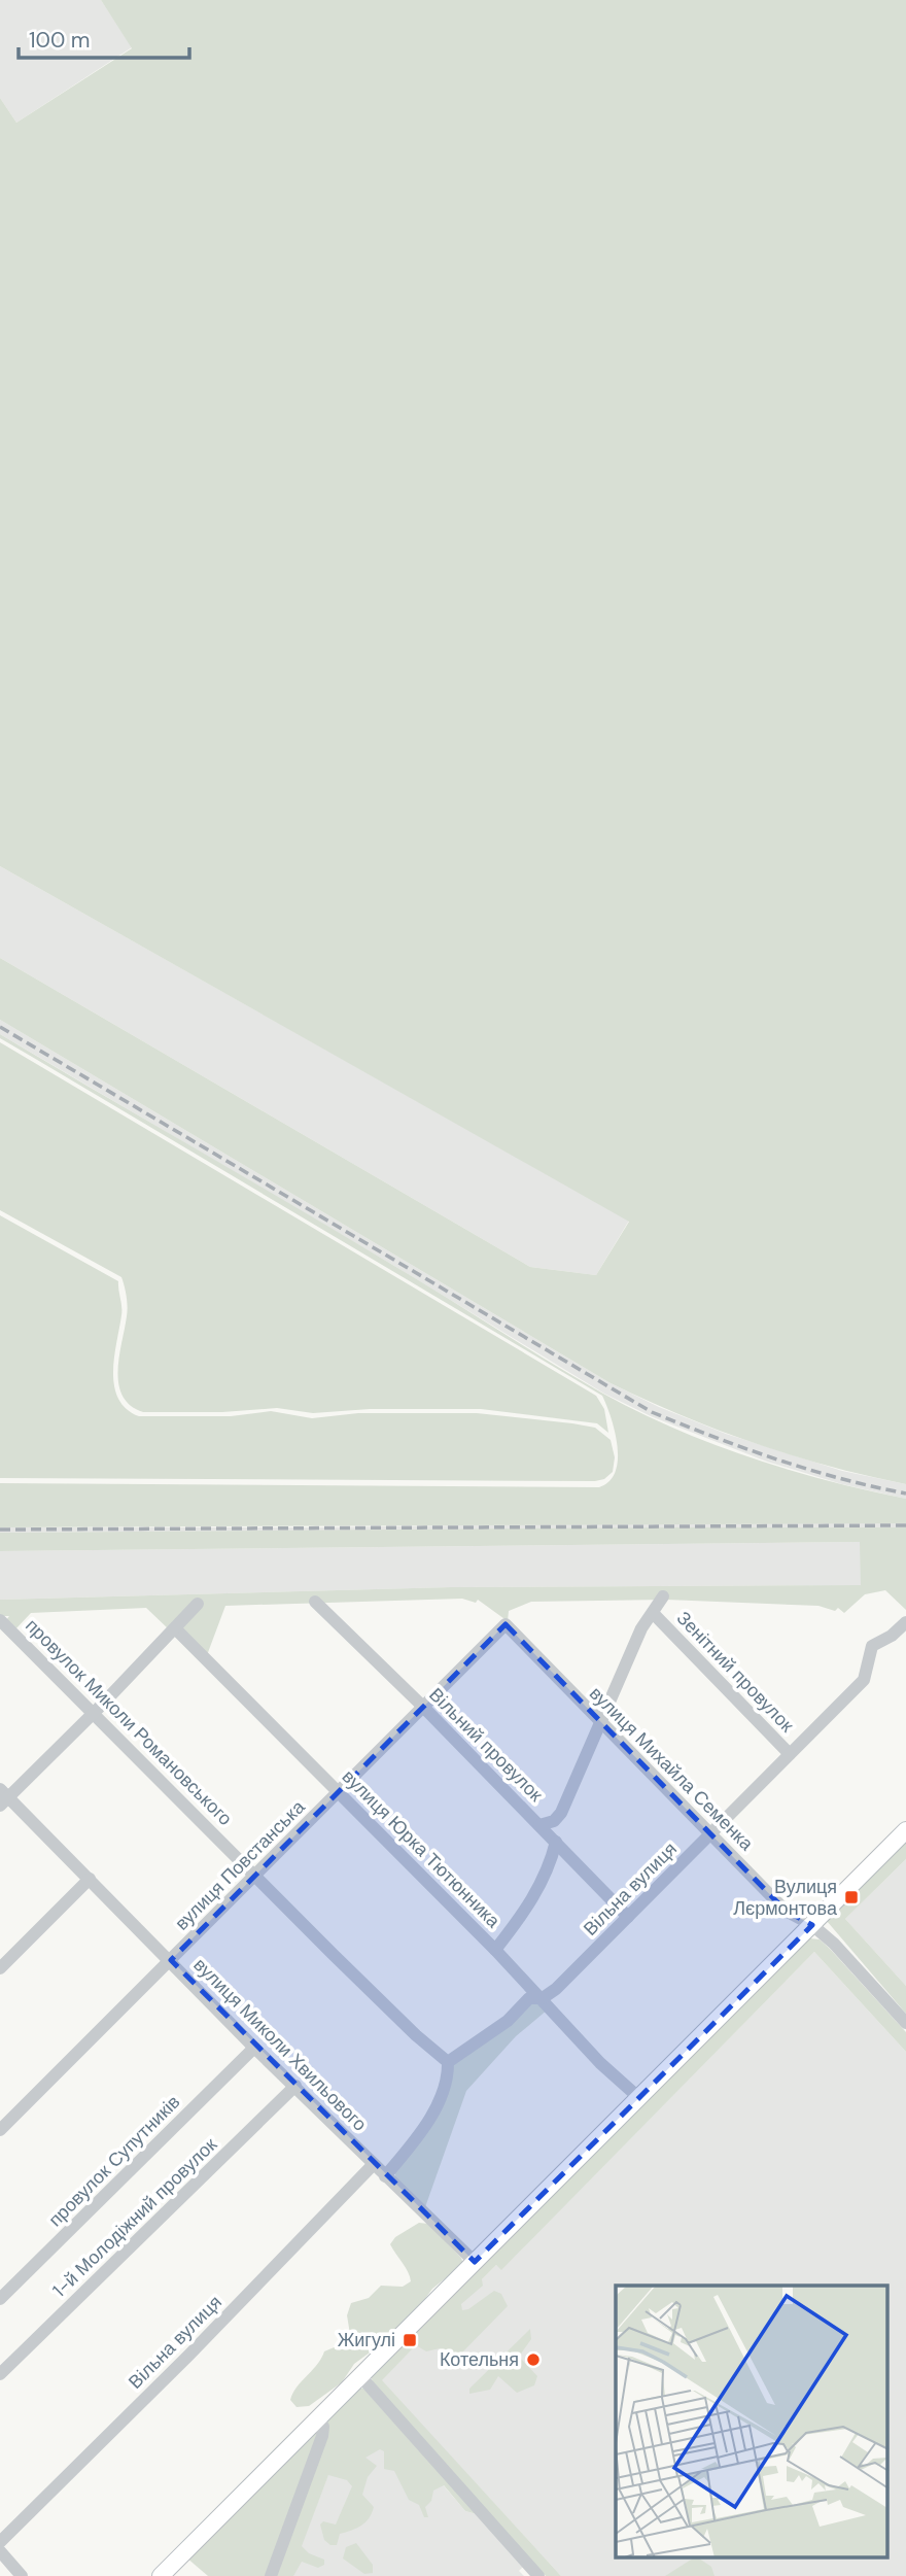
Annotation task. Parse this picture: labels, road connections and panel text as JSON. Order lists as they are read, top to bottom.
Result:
{
  "streets": {
    "street": [
      "Зенітний провулок",
      "провулок Миколи Романовського",
      "Вільний провулок",
      "вулиця Михайла Семенка",
      "вулиця Юрка Тютюнника",
      "вулиця Повстанська",
      "Вільна вулиця",
      "вулиця Миколи Хвильового",
      "провулок Супутників",
      "1-й Молодіжний провулок"
    ]
  },
  "crossings": [
    ["Зенітний провулок", "Вільна вулиця"],
    ["провулок Миколи Романовського", "вулиця Повстанська"],
    ["провулок Миколи Романовського", "Вільна вулиця"],
    ["Вільний провулок", "вулиця Повстанська"],
    ["Вільний провулок", "Вільна вулиця"],
    ["вулиця Михайла Семенка", "вулиця Повстанська"],
    ["вулиця Михайла Семенка", "Вільна вулиця"],
    ["вулиця Юрка Тютюнника", "вулиця Повстанська"],
    ["вулиця Юрка Тютюнника", "Вільна вулиця"],
    ["вулиця Повстанська", "вулиця Миколи Хвильового"],
    ["Вільна вулиця", "вулиця Миколи Хвильового"],
    ["вулиця Миколи Хвильового", "провулок Супутників"],
    ["вулиця Миколи Хвильового", "1-й Молодіжний провулок"]
  ],
  "places": {
    "transit": ["Вулиця Лєрмонтова", "Жигулі"],
    "other": ["Котельня"]
  },
  "scale_bar": "100 m"
}
